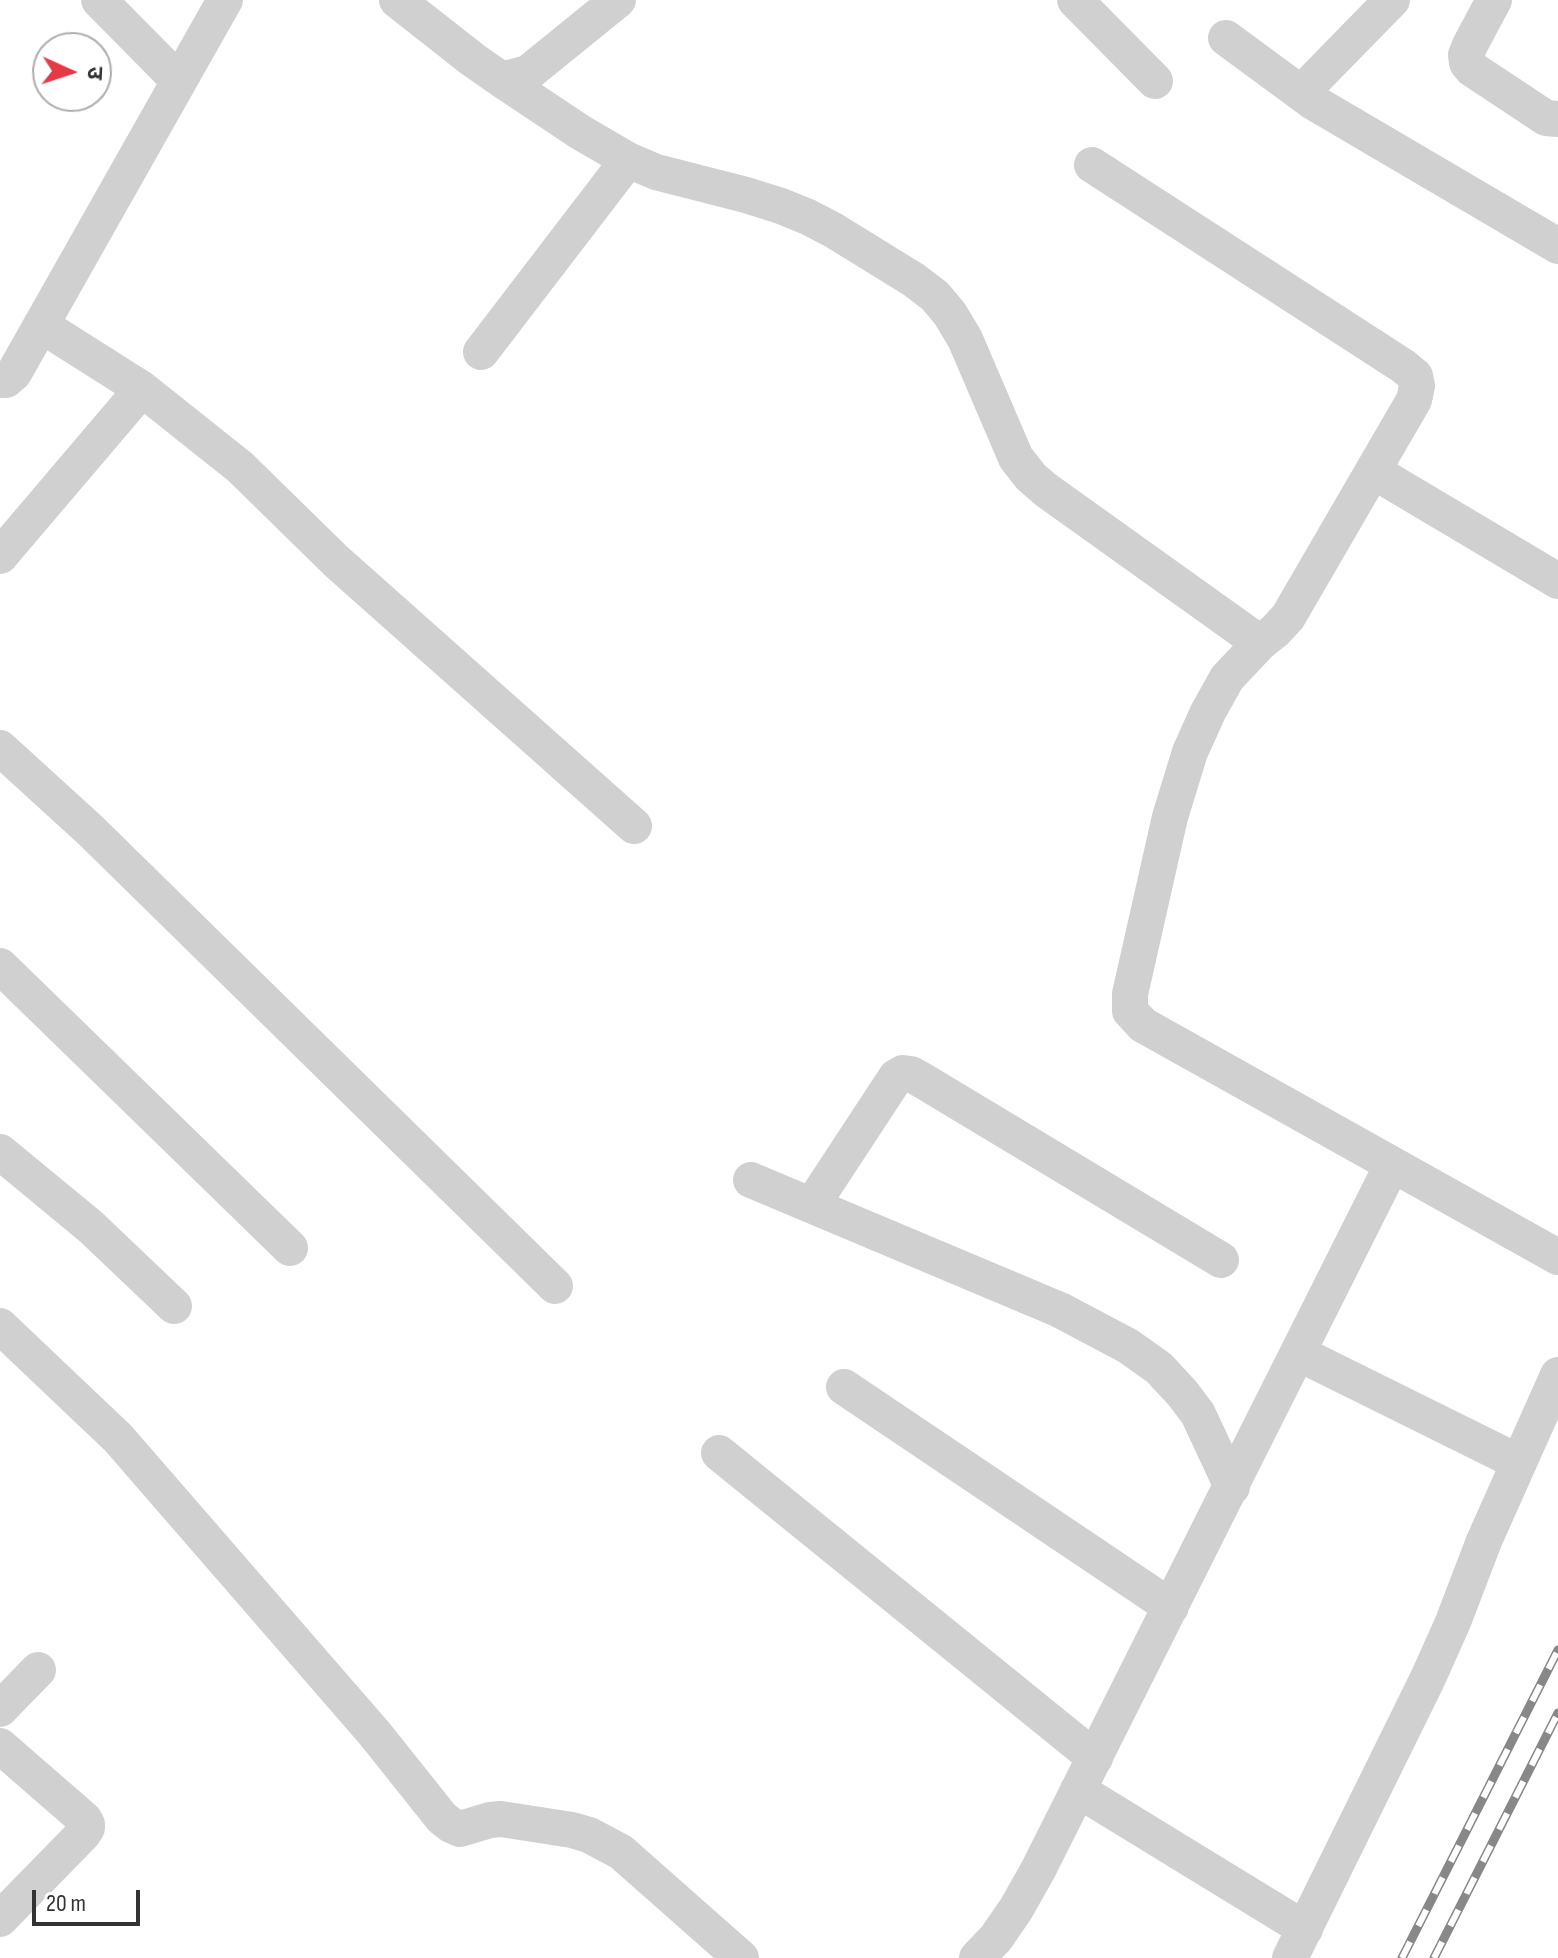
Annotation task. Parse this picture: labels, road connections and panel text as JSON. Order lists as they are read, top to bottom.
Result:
{
  "scale_bar": "20 m",
  "north": "right"
}
